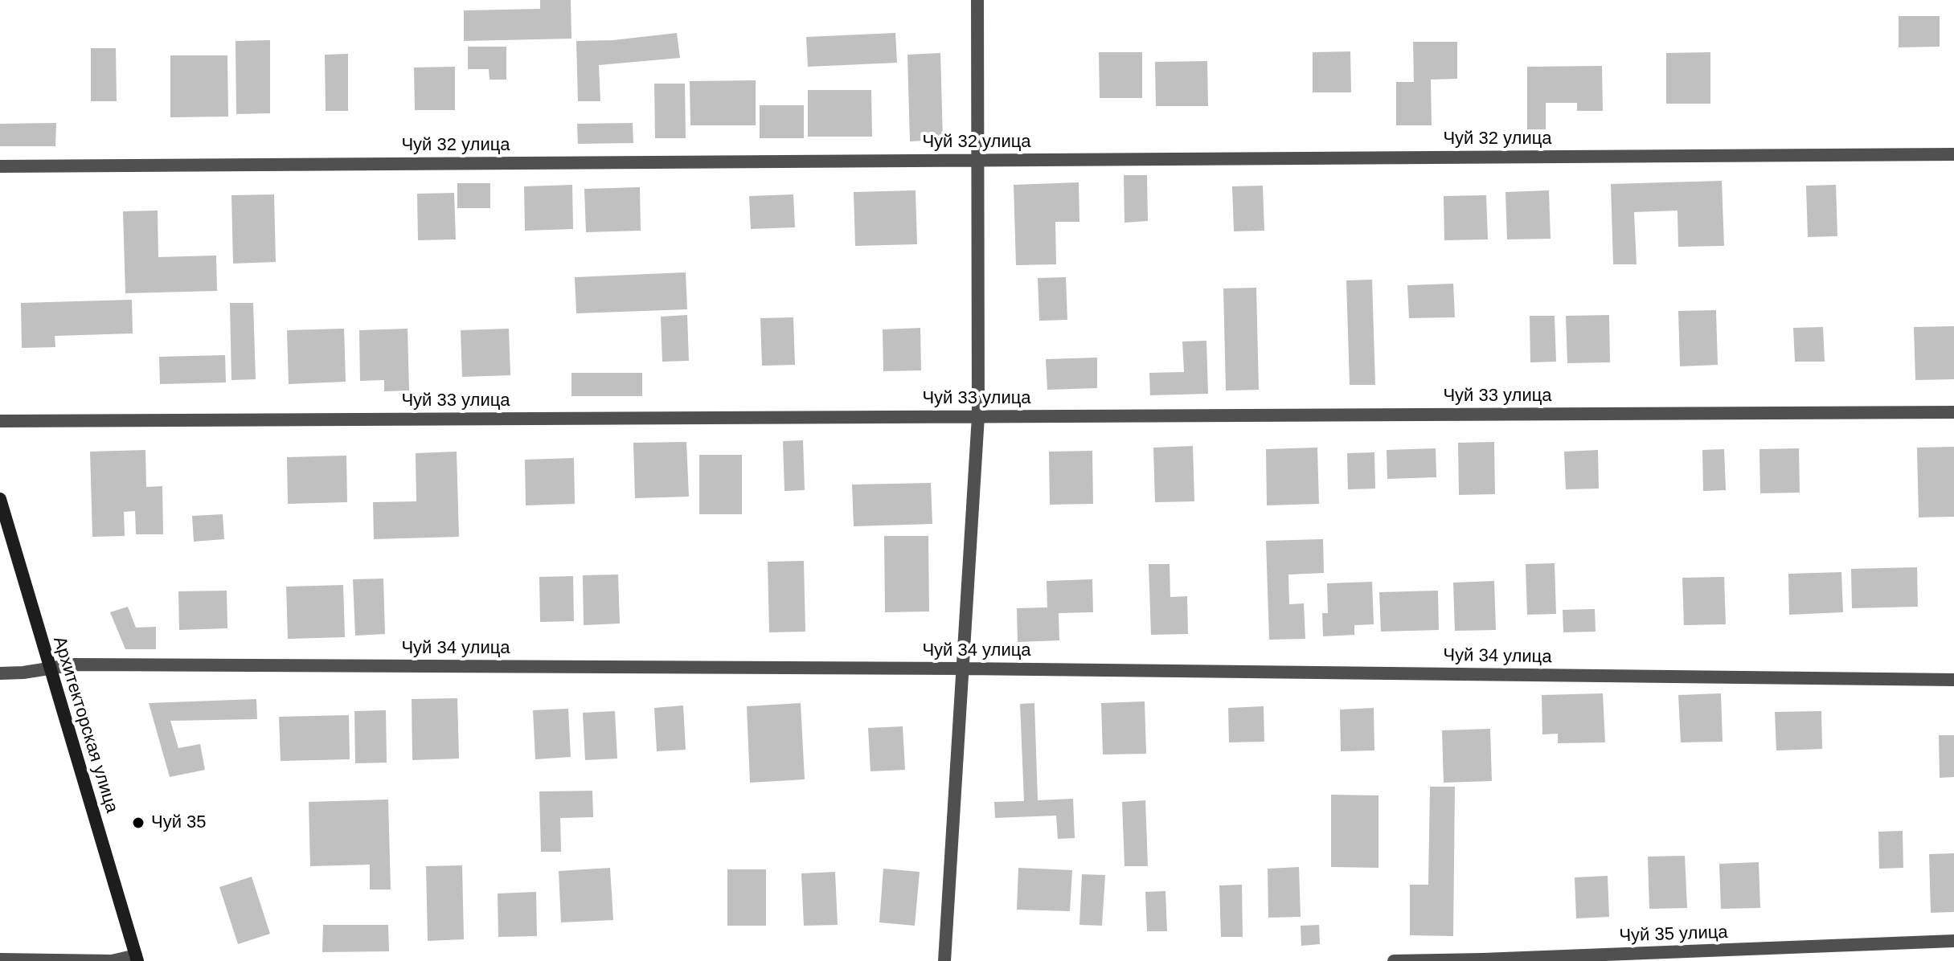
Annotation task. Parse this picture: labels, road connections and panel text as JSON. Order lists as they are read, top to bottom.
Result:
{
  "streets": {
    "street": [
      "Чуй 32 улица",
      "Чуй 33 улица",
      "Чуй 34 улица",
      "Архитекторская улица",
      "Чуй 35 улица"
    ]
  },
  "crossings": [
    ["Чуй 34 улица", "Архитекторская улица"]
  ],
  "places": ["Чуй 35"]
}
